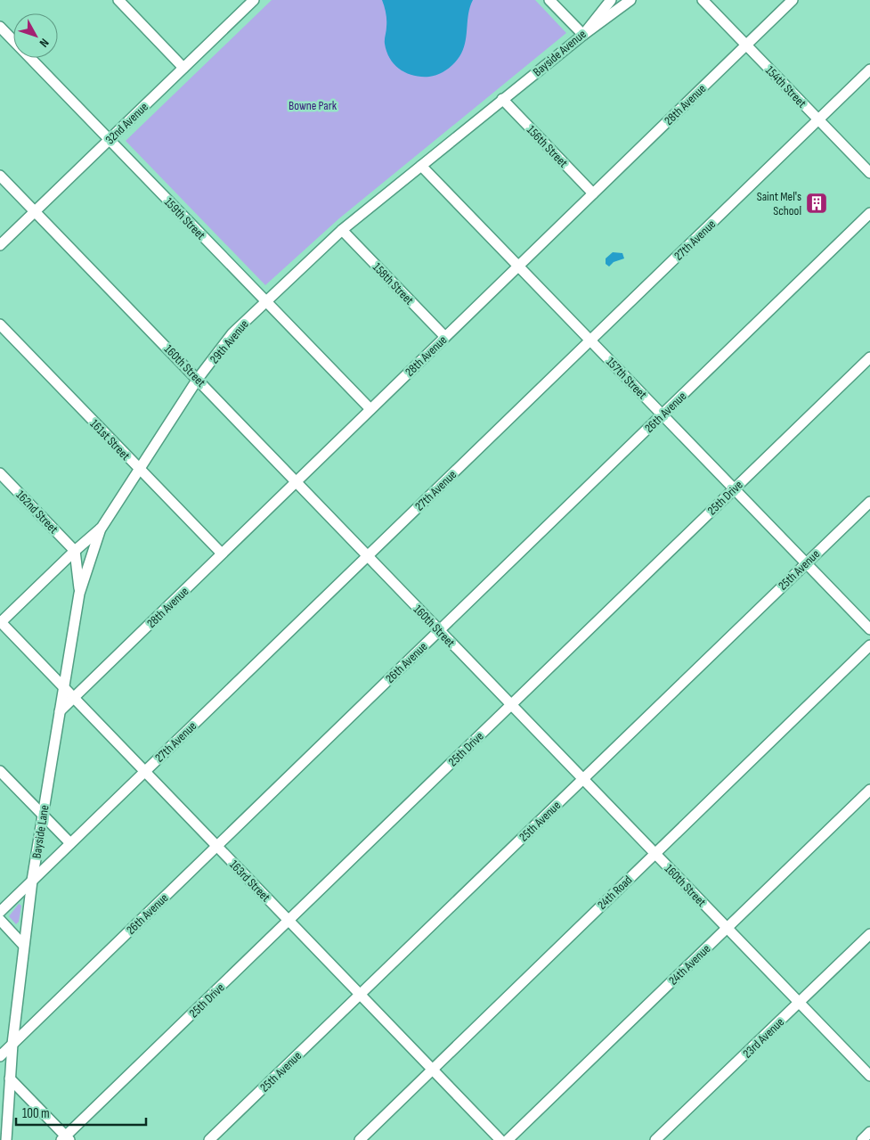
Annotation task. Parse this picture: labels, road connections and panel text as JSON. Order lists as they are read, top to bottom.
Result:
{
  "streets": {
    "street": [
      "Bayside Avenue",
      "154th Street",
      "28th Avenue",
      "32nd Avenue",
      "156th Street",
      "159th Street",
      "27th Avenue",
      "158th Street",
      "29th Avenue",
      "160th Street",
      "157th Street",
      "26th Avenue",
      "161st Street",
      "25th Drive",
      "162nd Street",
      "25th Avenue",
      "Bayside Lane",
      "163rd Street",
      "24th Road",
      "24th Avenue",
      "23rd Avenue"
    ]
  },
  "crossings": [
    ["Bayside Avenue", "156th Street"],
    ["Bayside Avenue", "29th Avenue"],
    ["154th Street", "28th Avenue"],
    ["154th Street", "27th Avenue"],
    ["28th Avenue", "156th Street"],
    ["28th Avenue", "159th Street"],
    ["28th Avenue", "158th Street"],
    ["28th Avenue", "160th Street"],
    ["28th Avenue", "157th Street"],
    ["28th Avenue", "161st Street"],
    ["28th Avenue", "Bayside Lane"],
    ["28th Avenue", "163rd Street"],
    ["32nd Avenue", "159th Street"],
    ["32nd Avenue", "160th Street"],
    ["156th Street", "29th Avenue"],
    ["159th Street", "29th Avenue"],
    ["27th Avenue", "160th Street"],
    ["27th Avenue", "157th Street"],
    ["27th Avenue", "Bayside Lane"],
    ["27th Avenue", "163rd Street"],
    ["158th Street", "29th Avenue"],
    ["29th Avenue", "160th Street"],
    ["29th Avenue", "157th Street"],
    ["29th Avenue", "161st Street"],
    ["29th Avenue", "162nd Street"],
    ["29th Avenue", "Bayside Lane"],
    ["29th Avenue", "163rd Street"],
    ["160th Street", "26th Avenue"],
    ["160th Street", "25th Drive"],
    ["160th Street", "25th Avenue"],
    ["160th Street", "24th Road"],
    ["160th Street", "24th Avenue"],
    ["160th Street", "23rd Avenue"],
    ["157th Street", "26th Avenue"],
    ["157th Street", "25th Drive"],
    ["157th Street", "25th Avenue"],
    ["26th Avenue", "Bayside Lane"],
    ["26th Avenue", "163rd Street"],
    ["25th Drive", "163rd Street"],
    ["25th Avenue", "163rd Street"],
    ["Bayside Lane", "163rd Street"],
    ["163rd Street", "24th Road"]
  ],
  "parks": ["Bowne Park"],
  "places": {
    "building": ["Saint Mel's School"]
  },
  "scale_bar": "100 m",
  "north": "bottom right"
}
